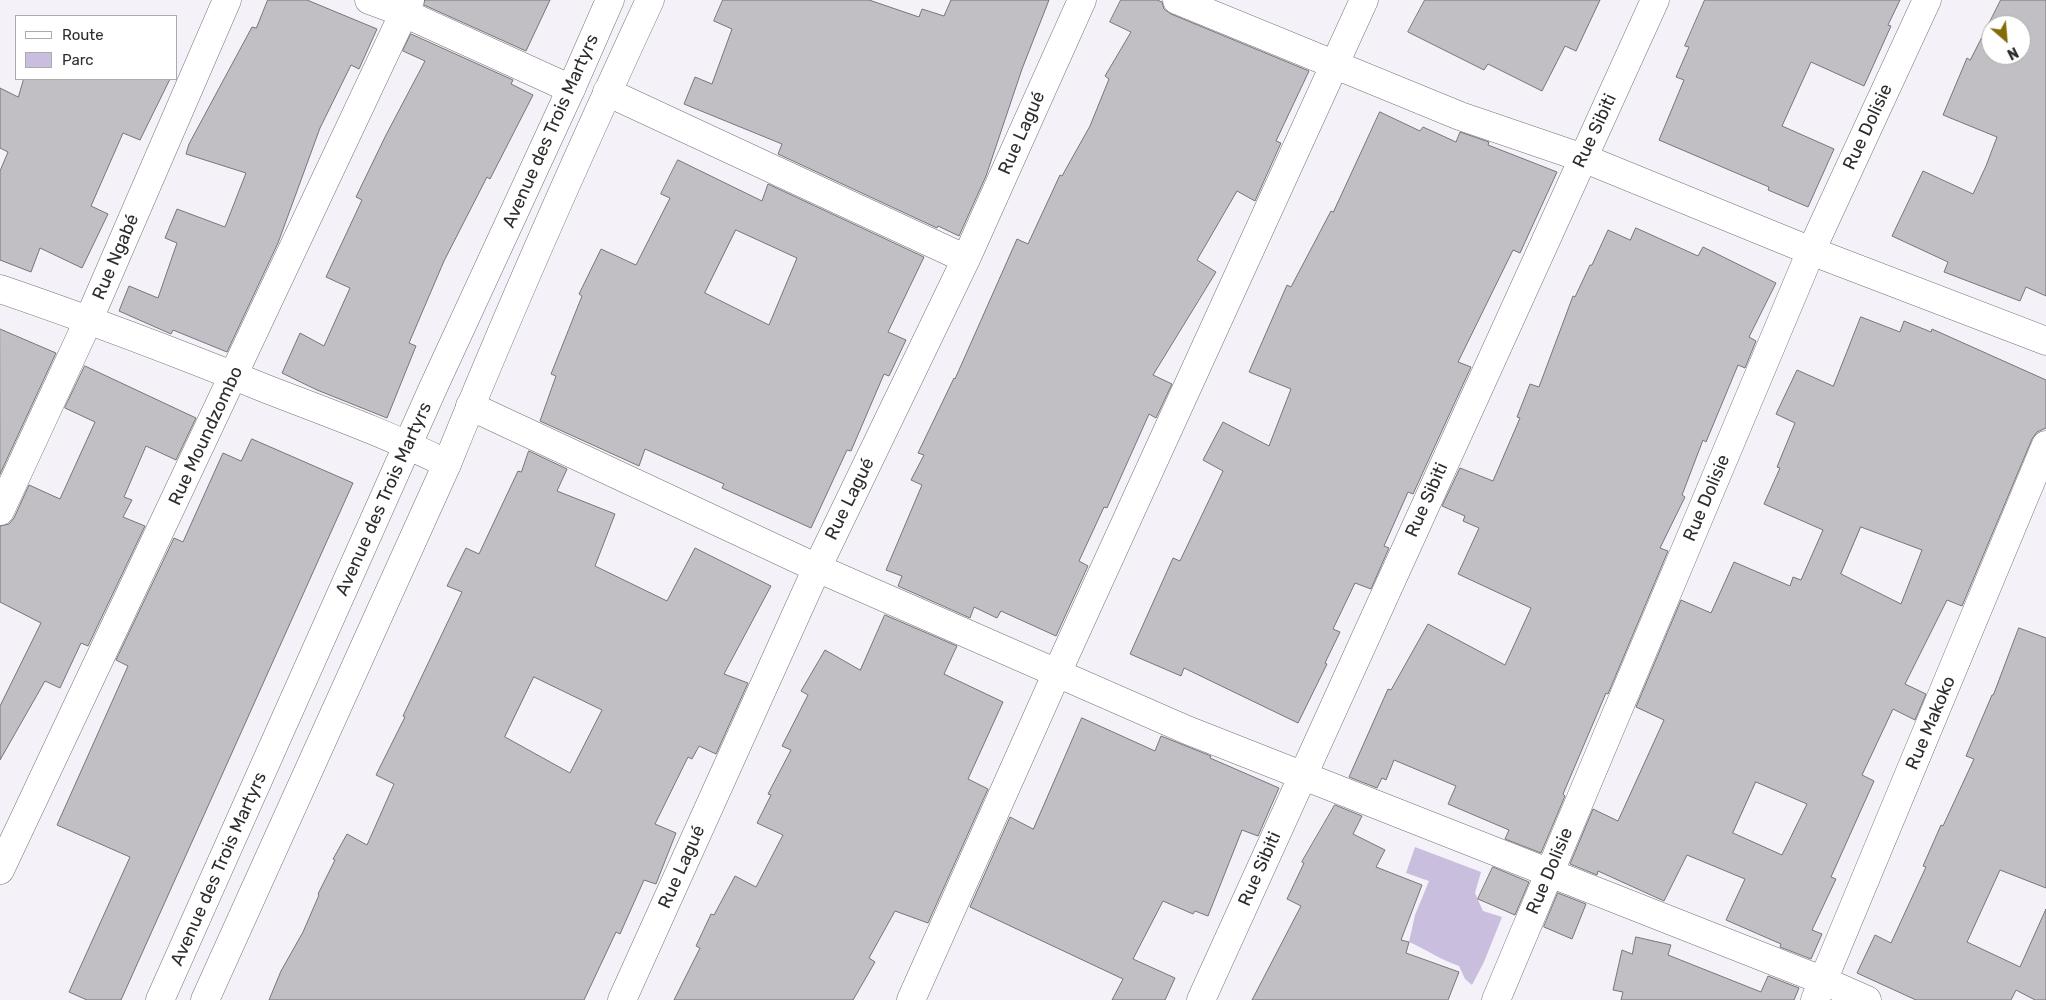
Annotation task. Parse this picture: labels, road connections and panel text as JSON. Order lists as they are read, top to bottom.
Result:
{
  "streets": {
    "street": [
      "Rue Dolisie",
      "Avenue des Trois Martyrs",
      "Rue Sibiti",
      "Rue Lagué",
      "Rue Ngabé",
      "Rue Moundzombo",
      "Rue Makoko"
    ]
  },
  "legend": ["Route", "Parc"],
  "north": "bottom right"
}
